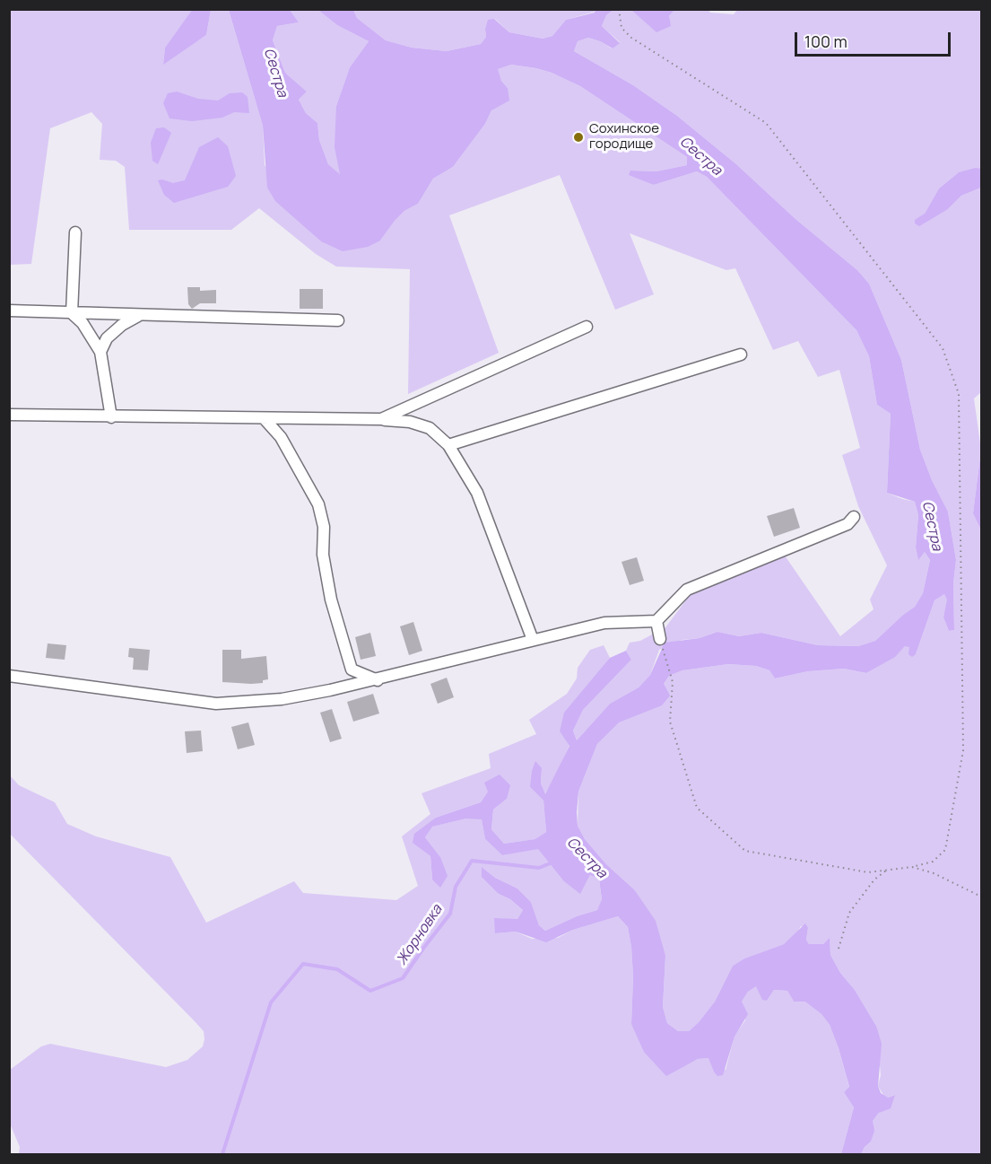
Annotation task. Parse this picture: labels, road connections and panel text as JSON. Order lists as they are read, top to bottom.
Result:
{
  "water": ["Сестра", "Жорновка"],
  "places": ["Сохинское городище"],
  "scale_bar": "100 m"
}
